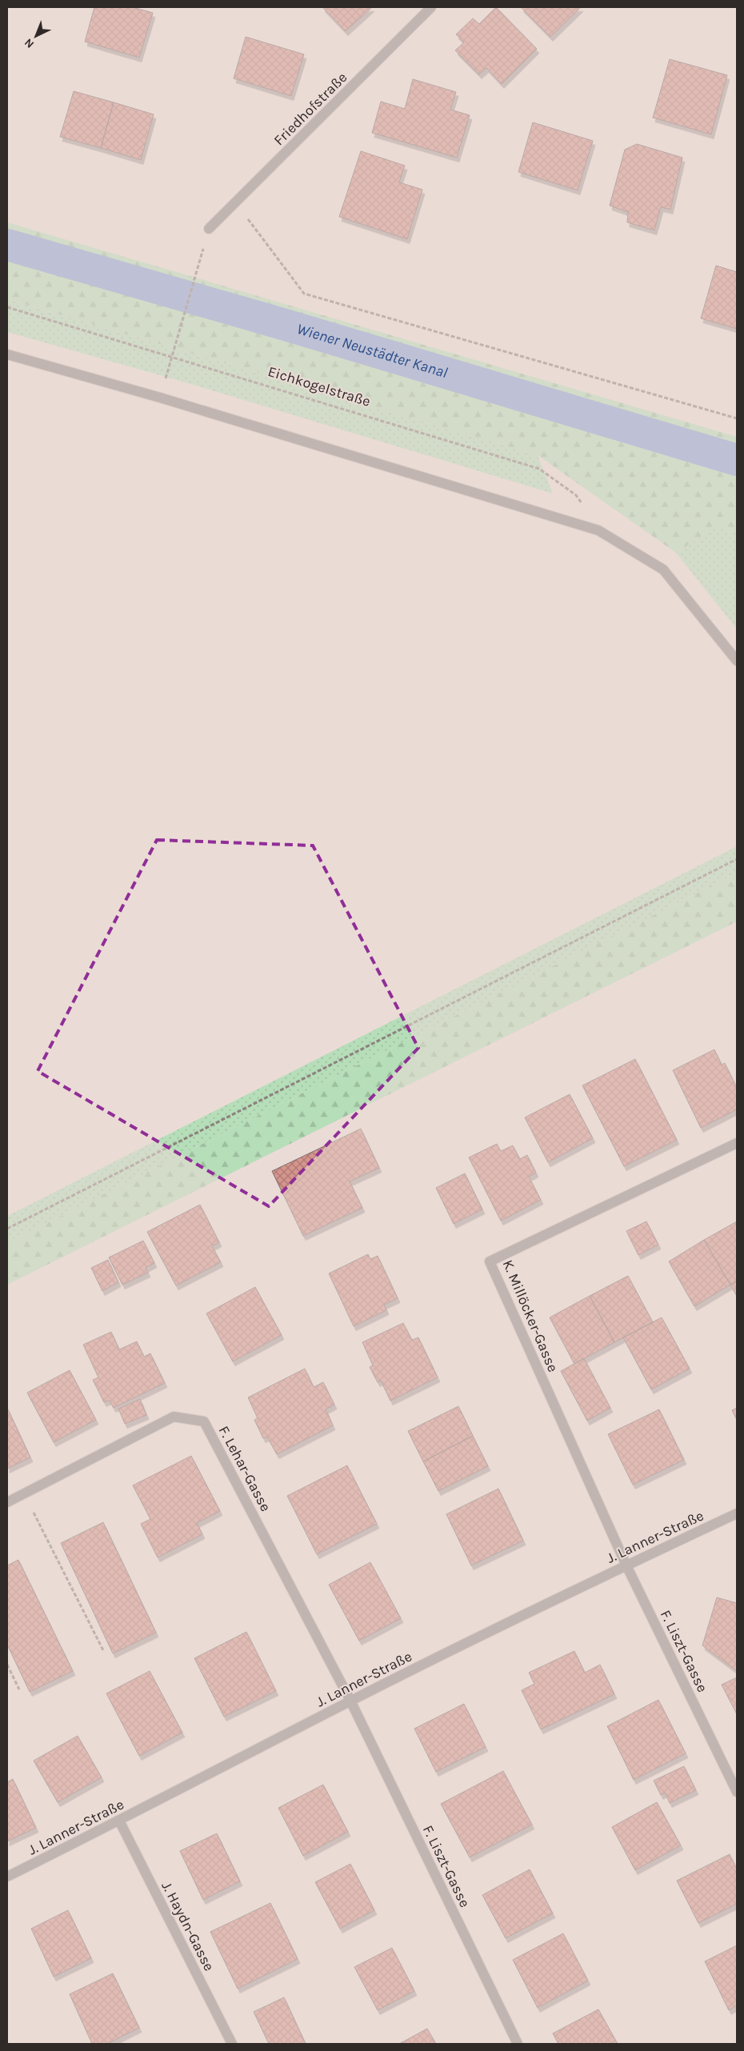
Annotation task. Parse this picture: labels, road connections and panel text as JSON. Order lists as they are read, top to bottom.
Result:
{
  "streets": {
    "street": [
      "Friedhofstraße",
      "K. Millöcker-Gasse",
      "F. Lehar-Gasse",
      "J. Lanner-Straße",
      "F. Liszt-Gasse",
      "J. Haydn-Gasse"
    ],
    "path": ["Eichkogelstraße"]
  },
  "crossings": [
    ["K. Millöcker-Gasse", "J. Lanner-Straße"],
    ["K. Millöcker-Gasse", "F. Liszt-Gasse"],
    ["F. Lehar-Gasse", "J. Lanner-Straße"],
    ["F. Lehar-Gasse", "F. Liszt-Gasse"],
    ["J. Lanner-Straße", "F. Liszt-Gasse"],
    ["J. Lanner-Straße", "J. Haydn-Gasse"]
  ],
  "water": ["Wiener Neustädter Kanal"],
  "north": "bottom left"
}
